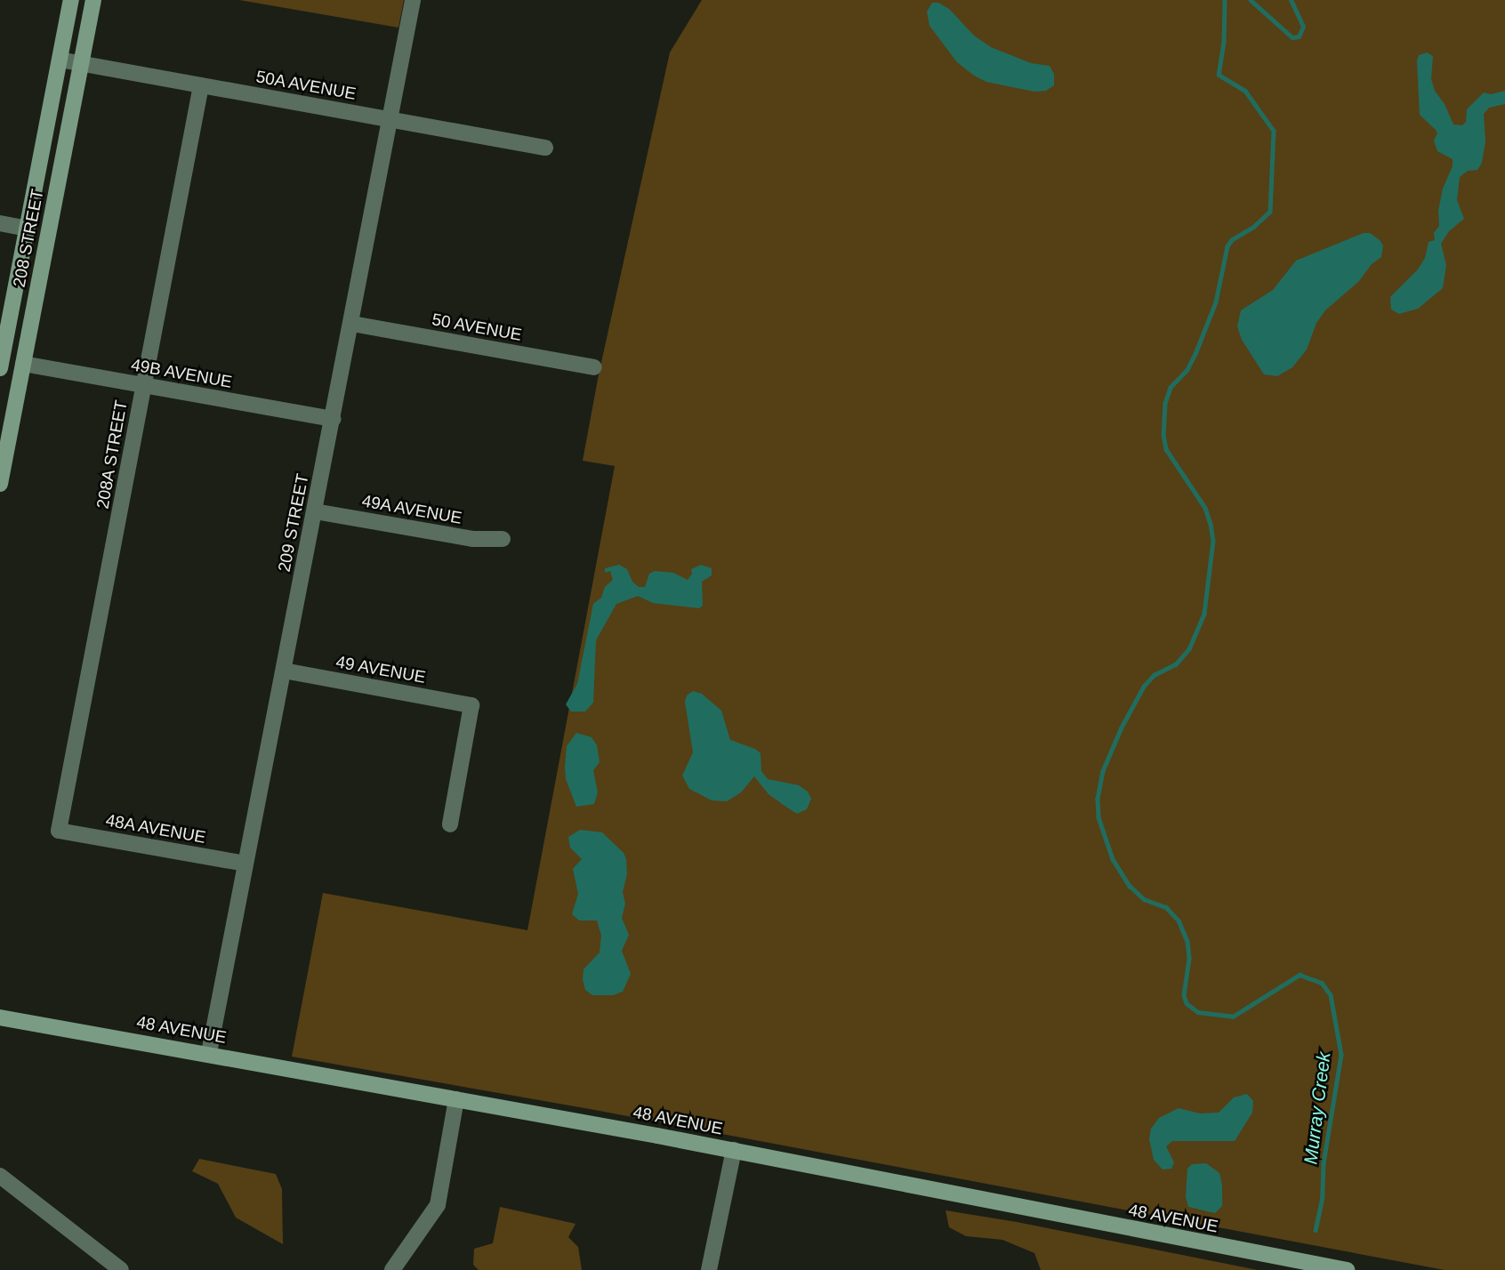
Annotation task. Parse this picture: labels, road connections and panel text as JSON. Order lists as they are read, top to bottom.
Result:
{
  "streets": {
    "main road": ["208 STREET", "48 AVENUE"],
    "street": [
      "50A AVENUE",
      "50 AVENUE",
      "49B AVENUE",
      "208A STREET",
      "49A AVENUE",
      "209 STREET",
      "49 AVENUE",
      "48A AVENUE"
    ]
  },
  "crossings": [
    ["50A AVENUE", "208 STREET"],
    ["50A AVENUE", "208A STREET"],
    ["50A AVENUE", "209 STREET"],
    ["208 STREET", "49B AVENUE"],
    ["50 AVENUE", "209 STREET"],
    ["49B AVENUE", "208A STREET"],
    ["49B AVENUE", "209 STREET"],
    ["208A STREET", "48A AVENUE"],
    ["49A AVENUE", "209 STREET"],
    ["209 STREET", "49 AVENUE"],
    ["209 STREET", "48A AVENUE"],
    ["209 STREET", "48 AVENUE"]
  ],
  "water": ["Murray Creek"]
}
